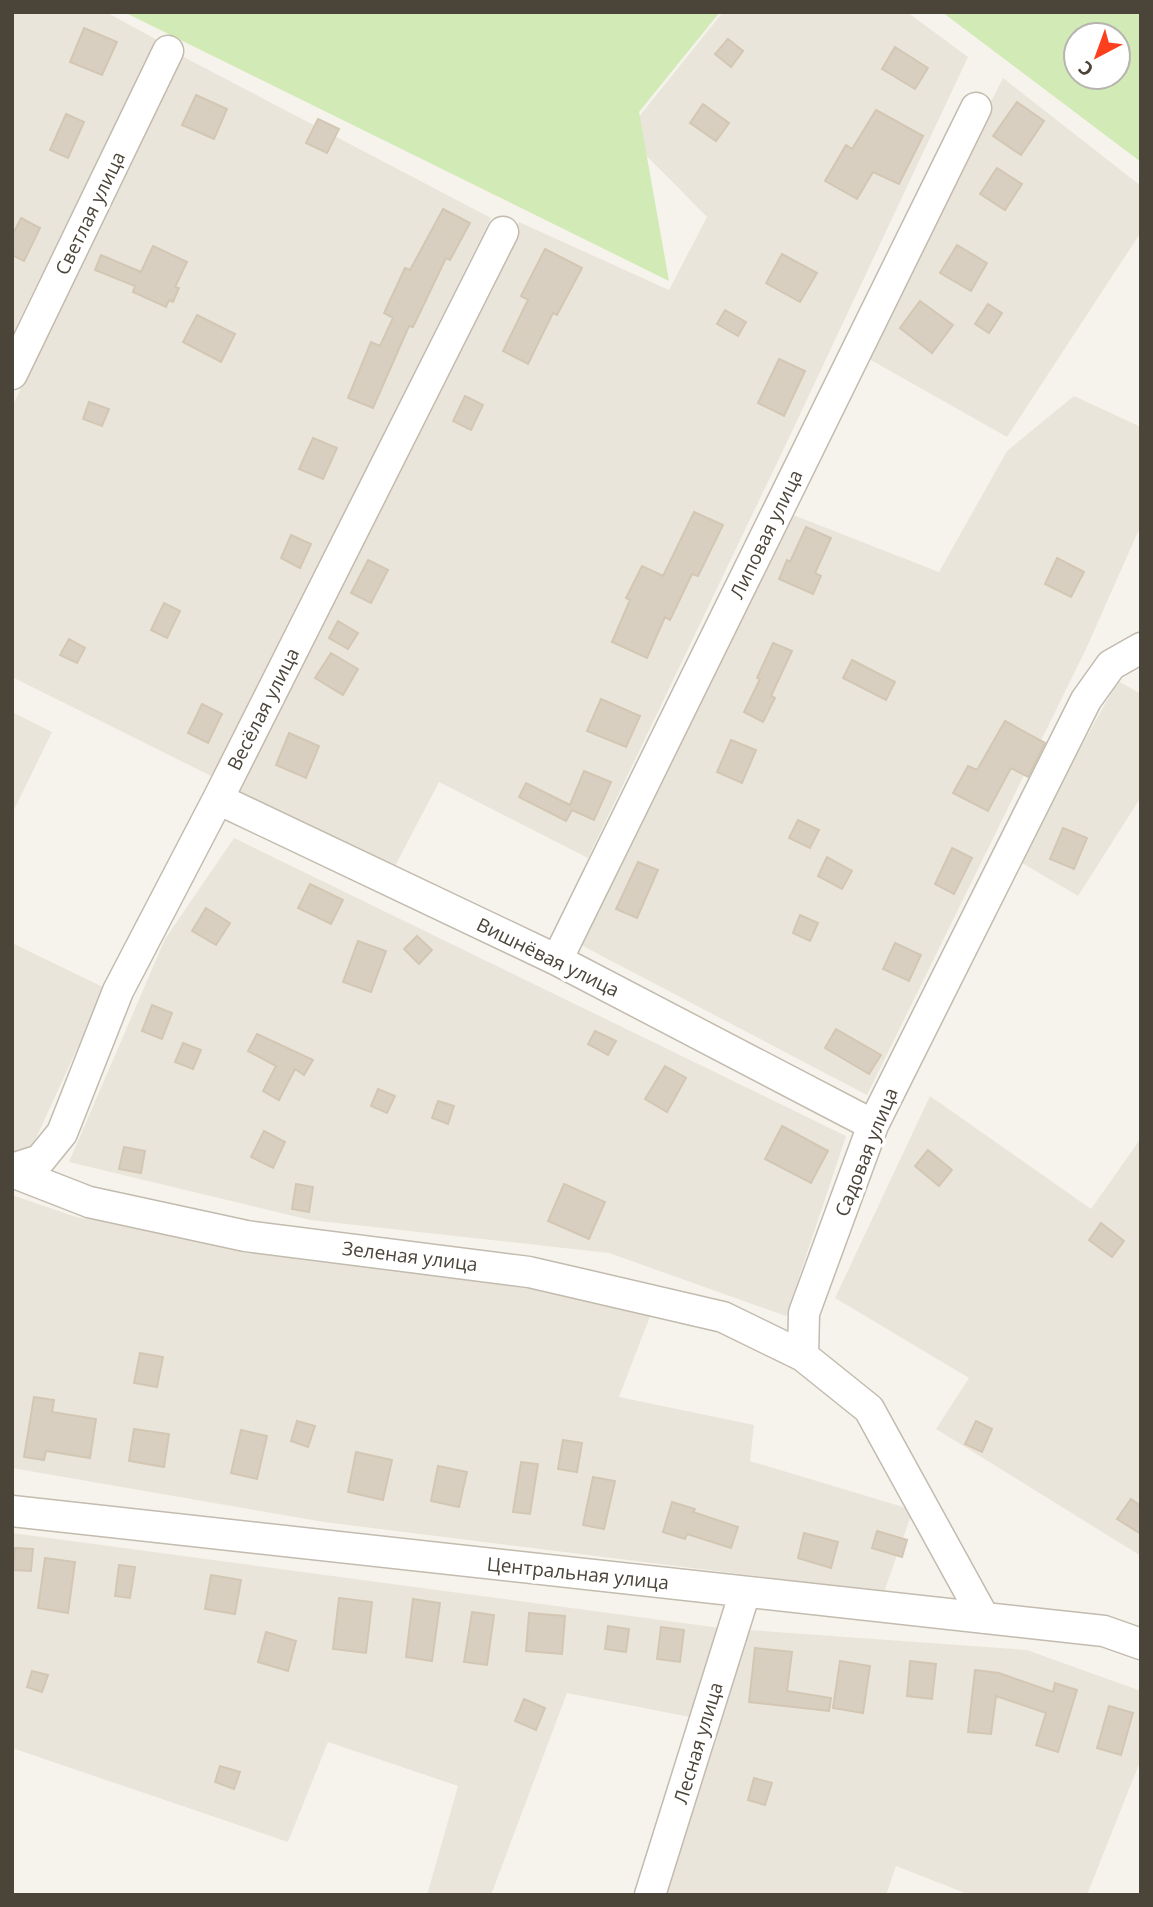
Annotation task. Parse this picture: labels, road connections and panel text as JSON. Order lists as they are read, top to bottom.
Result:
{
  "streets": {
    "street": [
      "Светлая улица",
      "Липовая улица",
      "Весёлая улица",
      "Вишнёвая улица",
      "Садовая улица",
      "Зеленая улица",
      "Центральная улица",
      "Лесная улица"
    ]
  },
  "crossings": [
    ["Липовая улица", "Вишнёвая улица"],
    ["Весёлая улица", "Вишнёвая улица"],
    ["Весёлая улица", "Зеленая улица"],
    ["Вишнёвая улица", "Садовая улица"],
    ["Садовая улица", "Зеленая улица"],
    ["Центральная улица", "Лесная улица"]
  ],
  "north": "bottom left"
}
